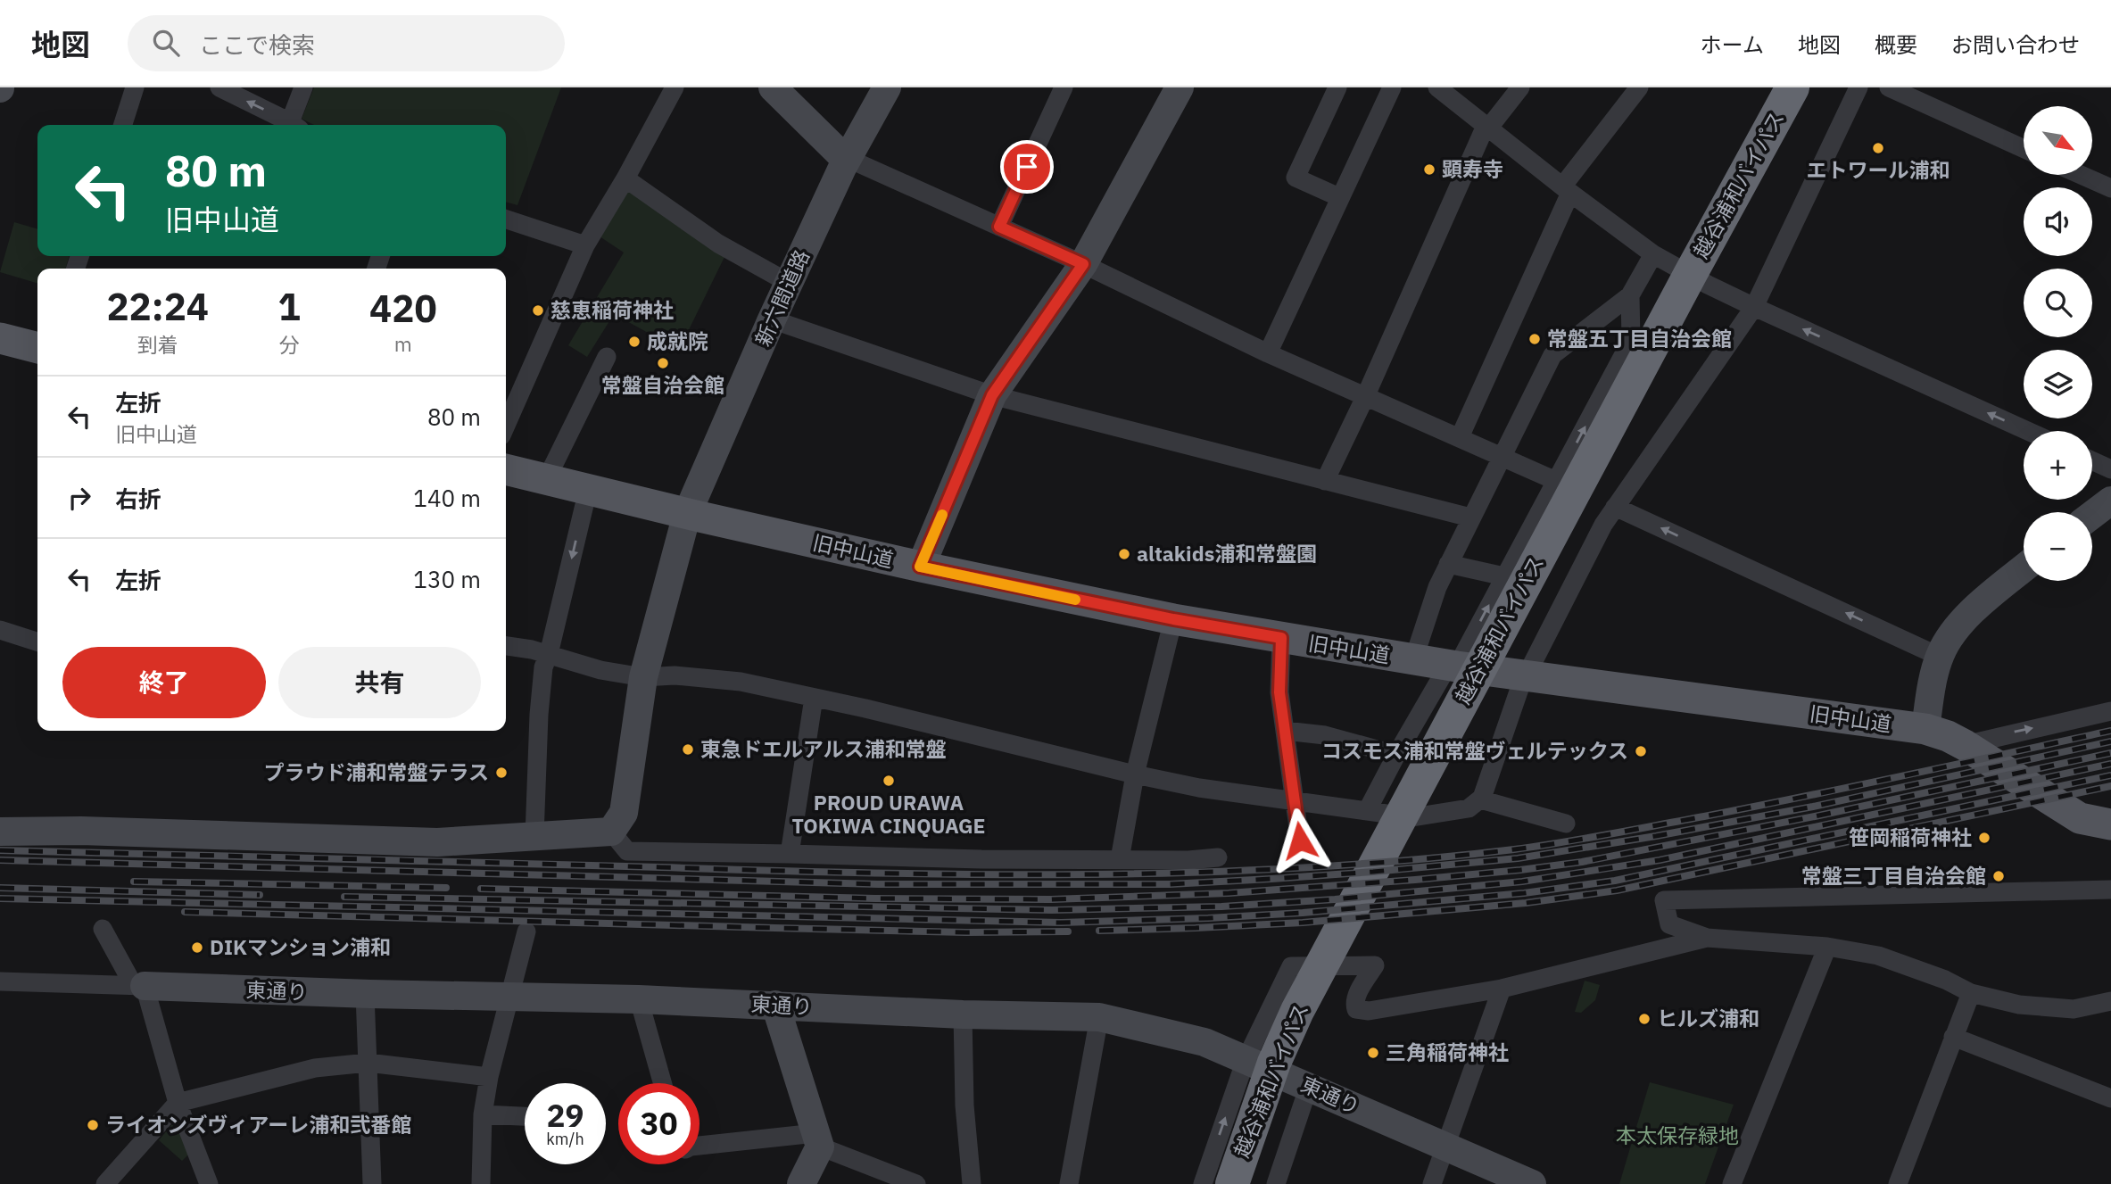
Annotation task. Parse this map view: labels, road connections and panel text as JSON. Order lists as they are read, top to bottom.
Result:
{
  "streets": {
    "highway": ["越谷浦和バイパス"],
    "main road": ["旧中山道"],
    "street": ["新六間道路", "東通り"]
  },
  "crossings": [
    ["新六間道路", "旧中山道"]
  ],
  "parks": ["本太保存緑地"],
  "places": [
    "エトワール浦和",
    "顕寿寺",
    "慈恵稲荷神社",
    "常盤五丁目自治会館",
    "成就院",
    "常盤自治会館",
    "altakids浦和常盤園",
    "東急ドエルアルス浦和常盤",
    "コスモス浦和常盤ヴェルテックス",
    "プラウド浦和常盤テラス",
    "PROUD URAWA TOKIWA CINQUAGE",
    "笹岡稲荷神社",
    "常盤三丁目自治会館",
    "DIKマンション浦和",
    "ヒルズ浦和",
    "三角稲荷神社",
    "ライオンズヴィアーレ浦和弐番館"
  ],
  "north": "bottom right",
  "page": {
    "header": "地図",
    "search": "ここで検索",
    "nav": [
      "ホーム",
      "地図",
      "概要",
      "お問い合わせ"
    ],
    "map_buttons": ["+", "−"],
    "turn": ["80 m", "旧中山道"],
    "eta": [
      "22:24",
      "到着",
      "1",
      "分",
      "420",
      "m"
    ],
    "list": [
      {
        "name": "左折",
        "note": "旧中山道",
        "value": "80 m"
      },
      {
        "name": "右折",
        "value": "140 m"
      },
      {
        "name": "左折",
        "value": "130 m"
      }
    ],
    "buttons": ["終了", "共有"],
    "speed": "29 km/h",
    "limit": "30"
  }
}
